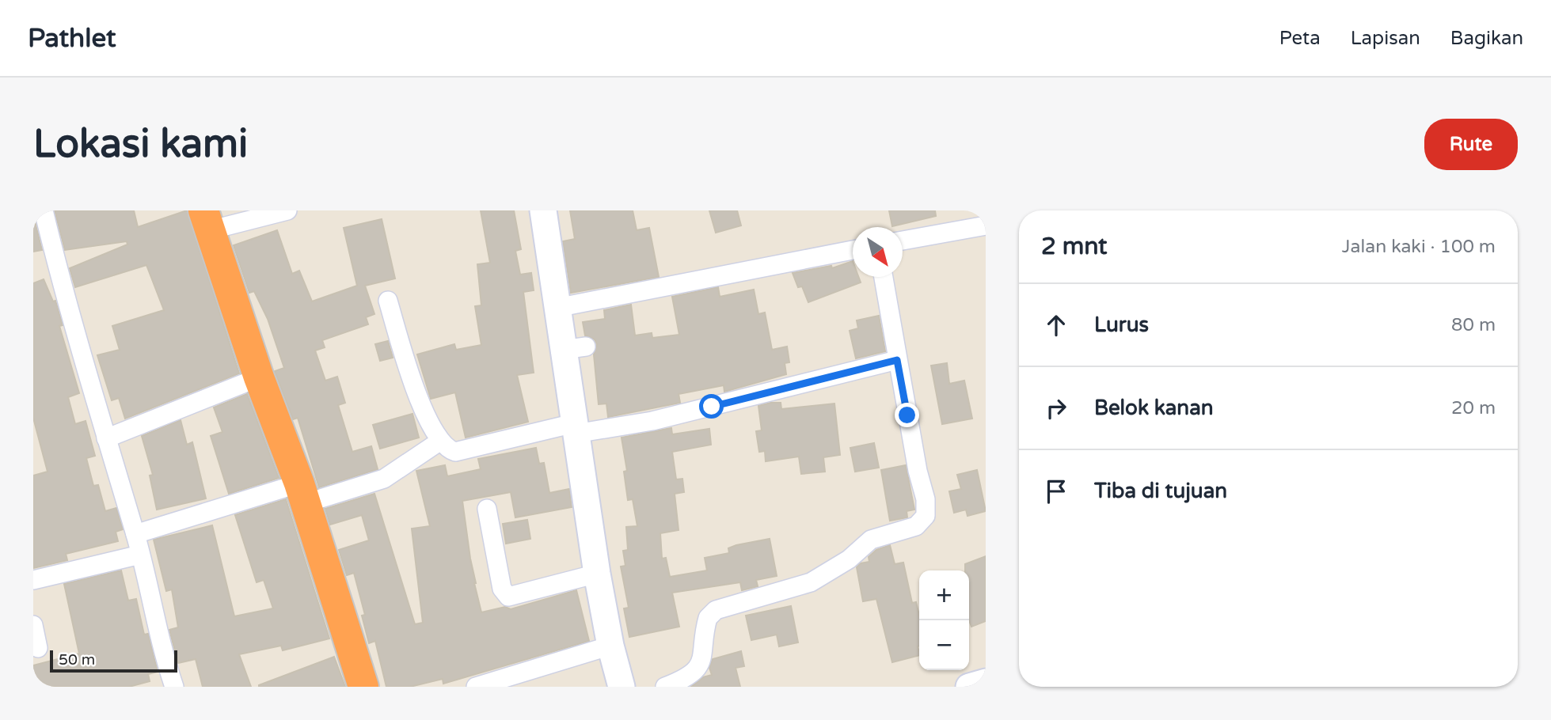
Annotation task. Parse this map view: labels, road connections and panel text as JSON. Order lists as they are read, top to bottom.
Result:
{
  "scale_bar": "50 m",
  "north": "bottom right",
  "page": {
    "header": "Pathlet",
    "nav": ["Peta", "Lapisan", "Bagikan"],
    "buttons": "Rute",
    "title": "Lokasi kami",
    "heading": ["2 mnt", "Jalan kaki · 100 m"],
    "list": [
      ["Lurus", "80 m"],
      ["Belok kanan", "20 m"],
      "Tiba di tujuan"
    ],
    "map_buttons": ["+", "−"],
    "scale": "50 m"
  }
}
